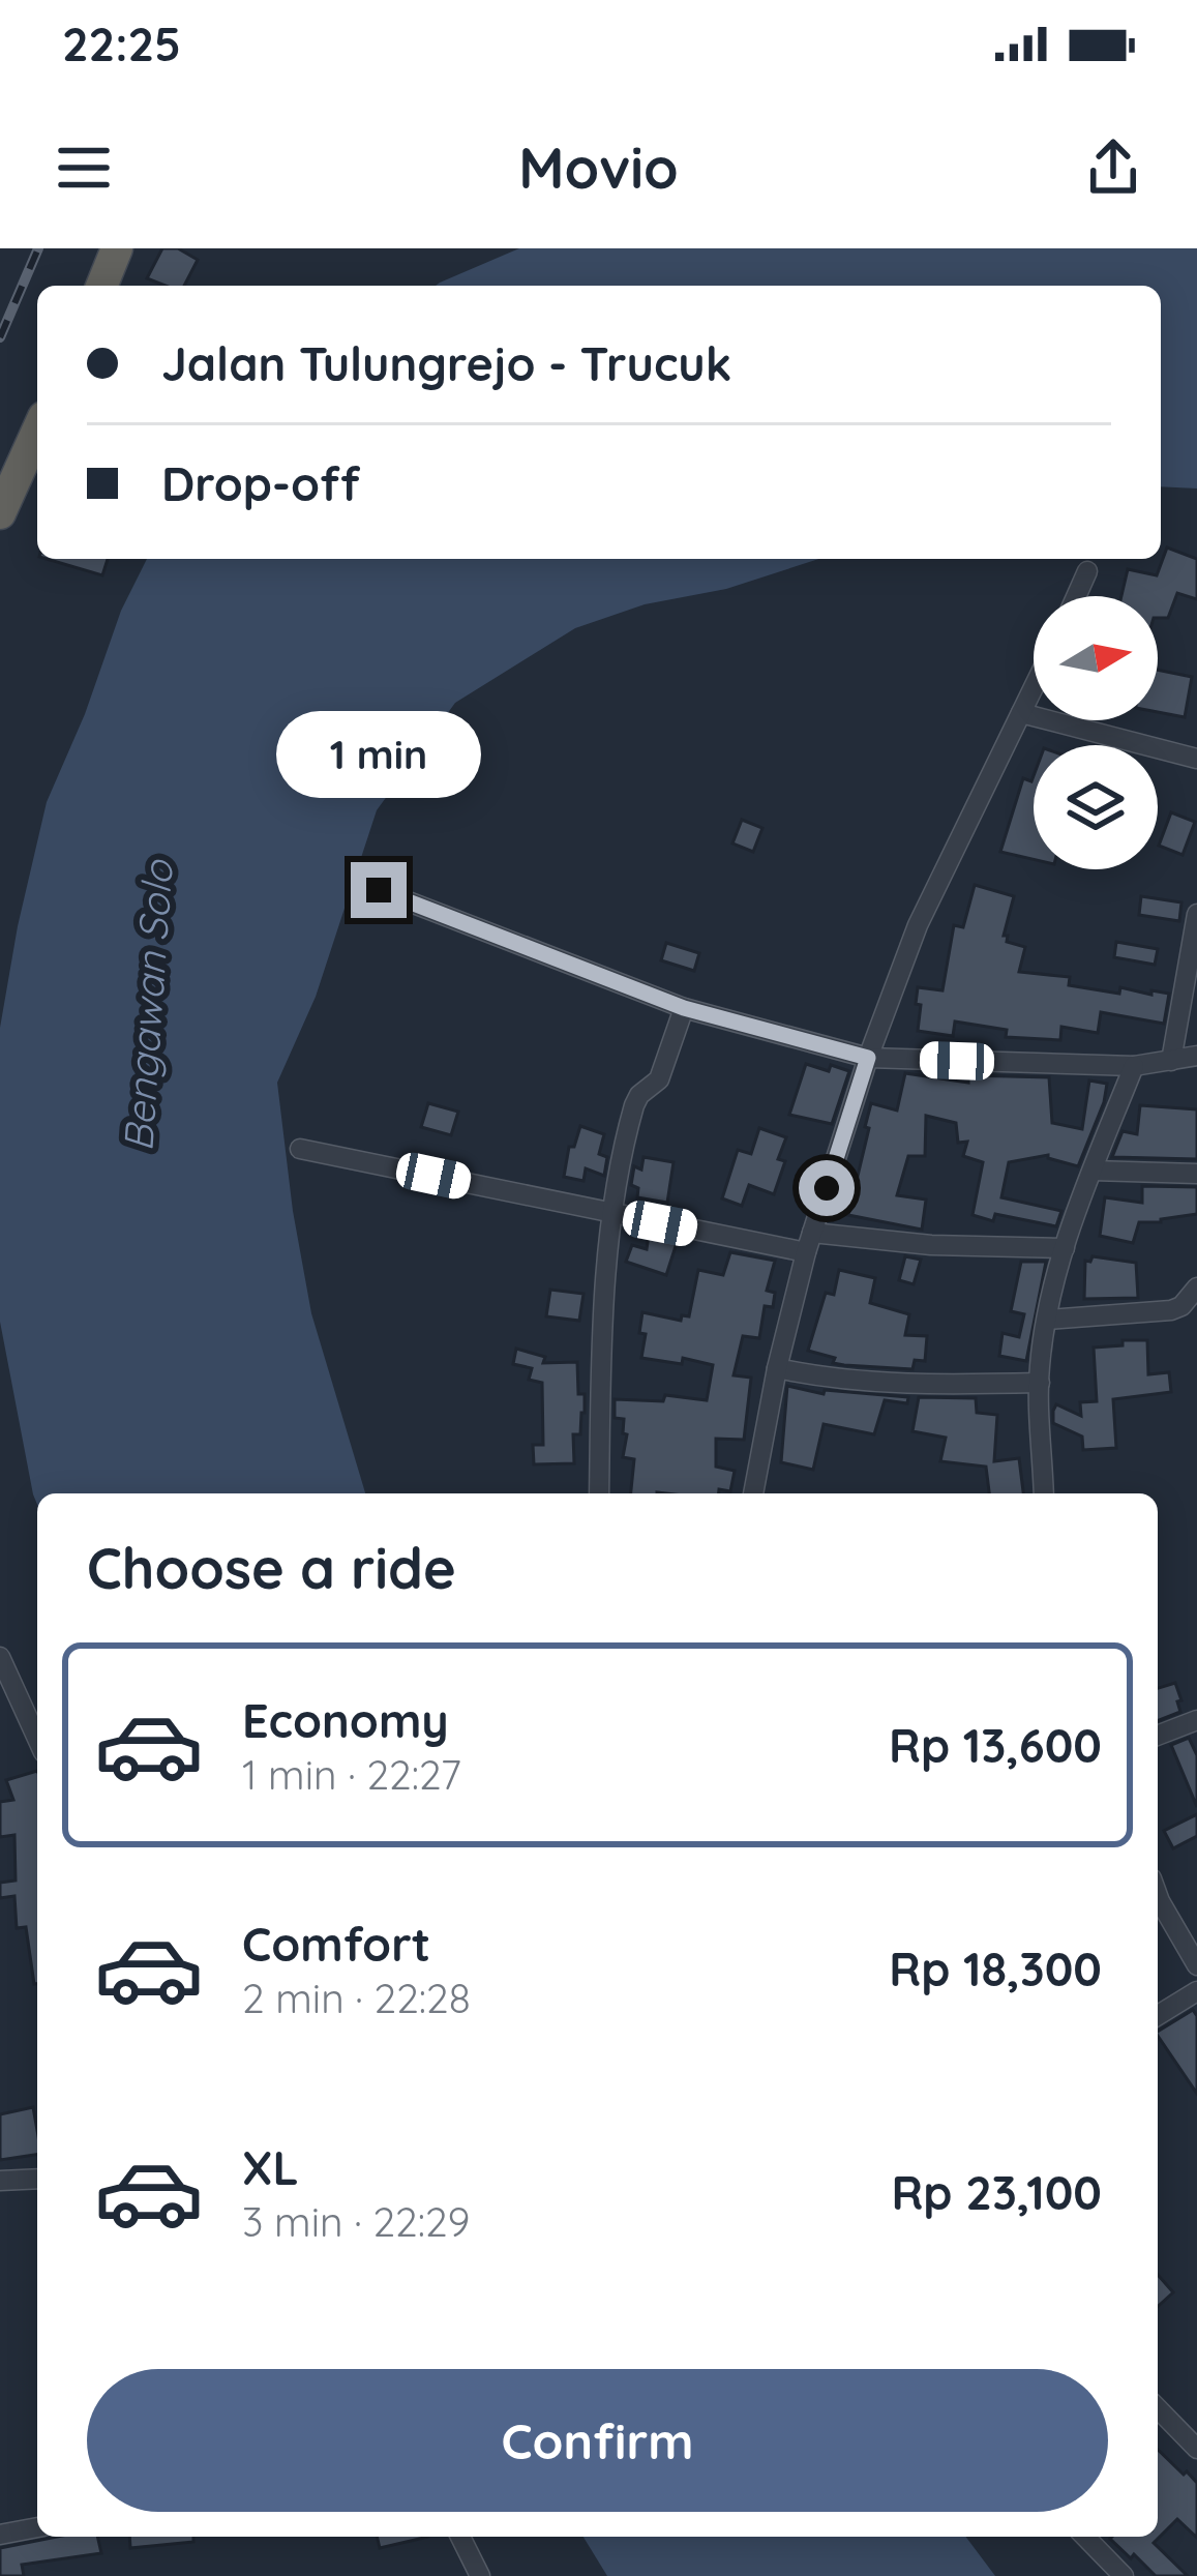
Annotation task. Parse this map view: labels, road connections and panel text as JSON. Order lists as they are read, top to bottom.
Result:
{
  "water": ["Bengawan Solo"],
  "north": "right",
  "page": {
    "status": "22:25",
    "header": "Movio",
    "banner": ["Jalan Tulungrejo - Trucuk", "Drop-off"],
    "bubble": "1 min",
    "heading": "Choose a ride",
    "list": [
      {
        "name": "Economy",
        "note": "1 min · 22:27",
        "value": "Rp 13,600"
      },
      {
        "name": "Comfort",
        "note": "2 min · 22:28",
        "value": "Rp 18,300"
      },
      {
        "name": "XL",
        "note": "3 min · 22:29",
        "value": "Rp 23,100"
      }
    ],
    "buttons": "Confirm"
  }
}
